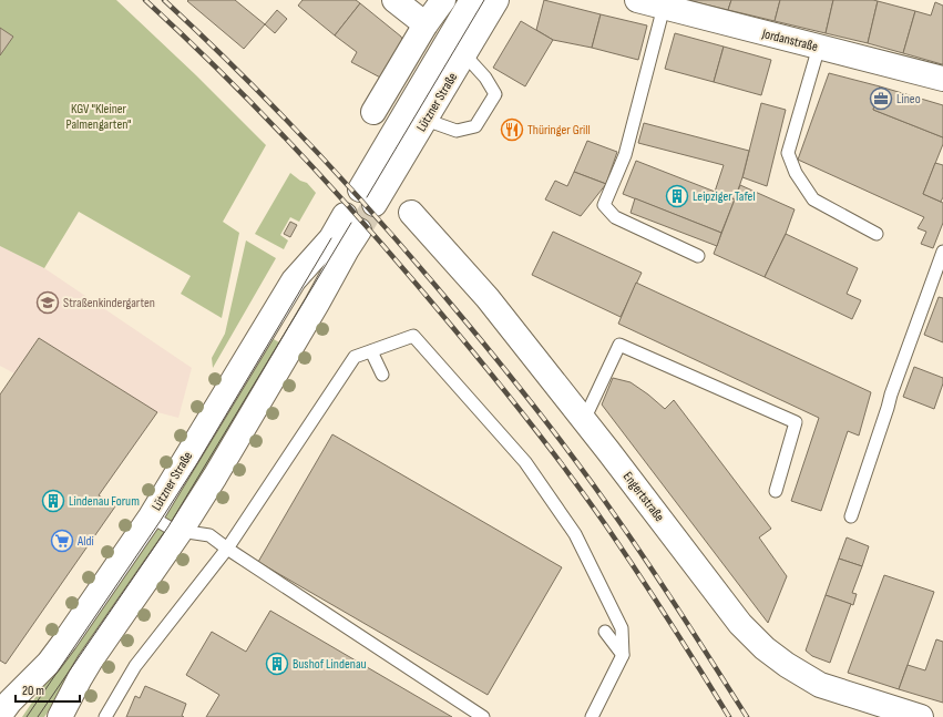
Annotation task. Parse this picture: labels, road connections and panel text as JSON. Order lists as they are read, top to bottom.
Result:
{
  "streets": {
    "main road": ["Jordanstraße", "Lützner Straße", "Engertstraße"]
  },
  "parks": ["KGV \"Kleiner Palmengarten\""],
  "places": {
    "office": ["Lineo"],
    "restaurant": ["Thüringer Grill"],
    "building": ["Leipziger Tafel", "Lindenau Forum", "Bushof Lindenau"],
    "school or university": ["Straßenkindergarten"],
    "supermarket": ["Aldi"]
  },
  "scale_bar": "20 m"
}
